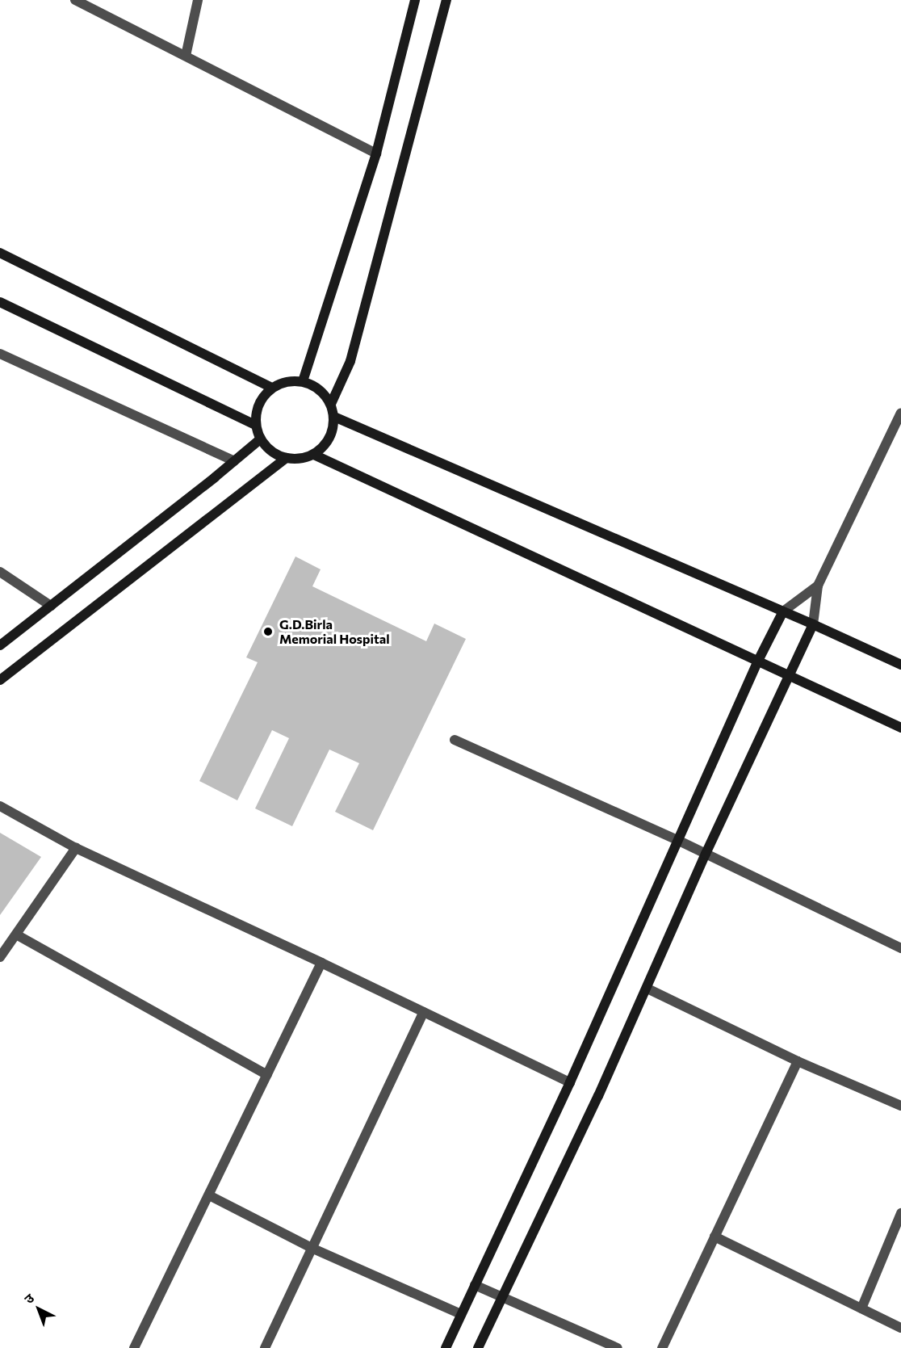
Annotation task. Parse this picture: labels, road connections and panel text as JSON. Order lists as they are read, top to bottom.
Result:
{
  "places": ["G.D.Birla Memorial Hospital"],
  "north": "top left"
}
